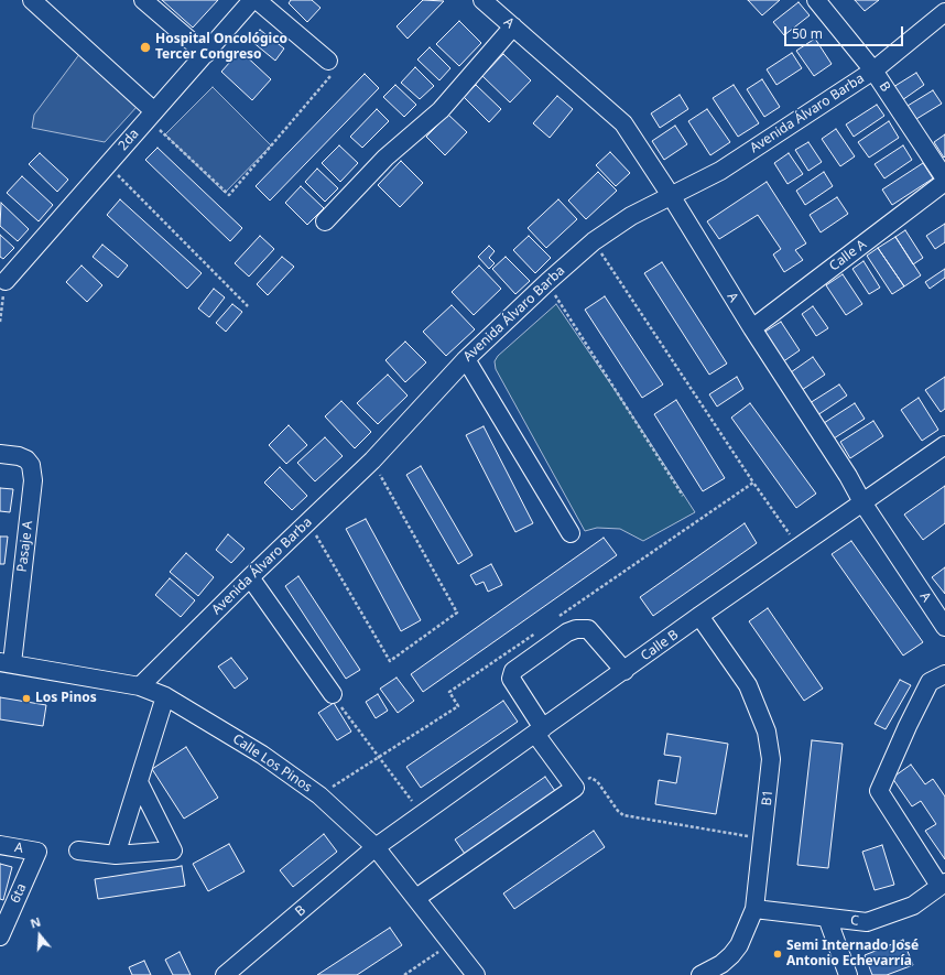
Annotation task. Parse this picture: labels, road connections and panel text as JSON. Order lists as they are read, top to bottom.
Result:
{
  "streets": {
    "street": [
      "A",
      "B",
      "Avenida Álvaro Barba",
      "2da",
      "Calle A",
      "Pasaje A",
      "Calle B",
      "Calle Los Pinos",
      "B1",
      "6ta",
      "C"
    ]
  },
  "crossings": [
    ["A", "Avenida Álvaro Barba"],
    ["A", "Calle A"],
    ["A", "Calle B"],
    ["A", "6ta"],
    ["B", "Avenida Álvaro Barba"],
    ["B", "Calle A"],
    ["B", "Calle B"],
    ["B", "Calle Los Pinos"],
    ["Avenida Álvaro Barba", "Calle Los Pinos"],
    ["Pasaje A", "Calle Los Pinos"],
    ["Calle B", "Calle Los Pinos"],
    ["Calle B", "B1"],
    ["B1", "C"]
  ],
  "places": ["Hospital Oncológico Tercer Congreso", "Los Pinos", "Semi Internado José Antonio Echevarría"],
  "scale_bar": "50 m",
  "north": "top"
}
